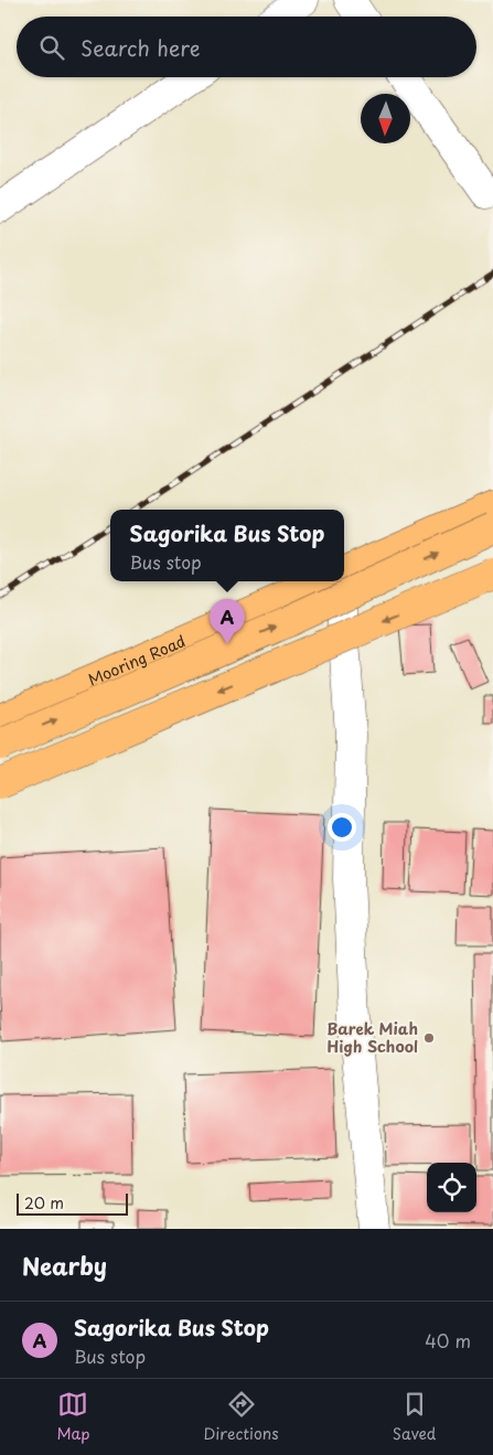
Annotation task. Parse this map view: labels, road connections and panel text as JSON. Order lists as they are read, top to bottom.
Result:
{
  "streets": {
    "highway": ["Mooring Road"]
  },
  "places": ["Barek Miah High School"],
  "scale_bar": "20 m",
  "north": "bottom",
  "page": {
    "search": "Search here",
    "popup": ["Sagorika Bus Stop", "Bus stop"],
    "pins": "A",
    "scale": "20 m",
    "heading": "Nearby",
    "list": [
      {
        "mark": "A",
        "name": "Sagorika Bus Stop",
        "note": "Bus stop",
        "value": "40 m"
      }
    ],
    "nav": ["Map", "Directions", "Saved"]
  }
}
